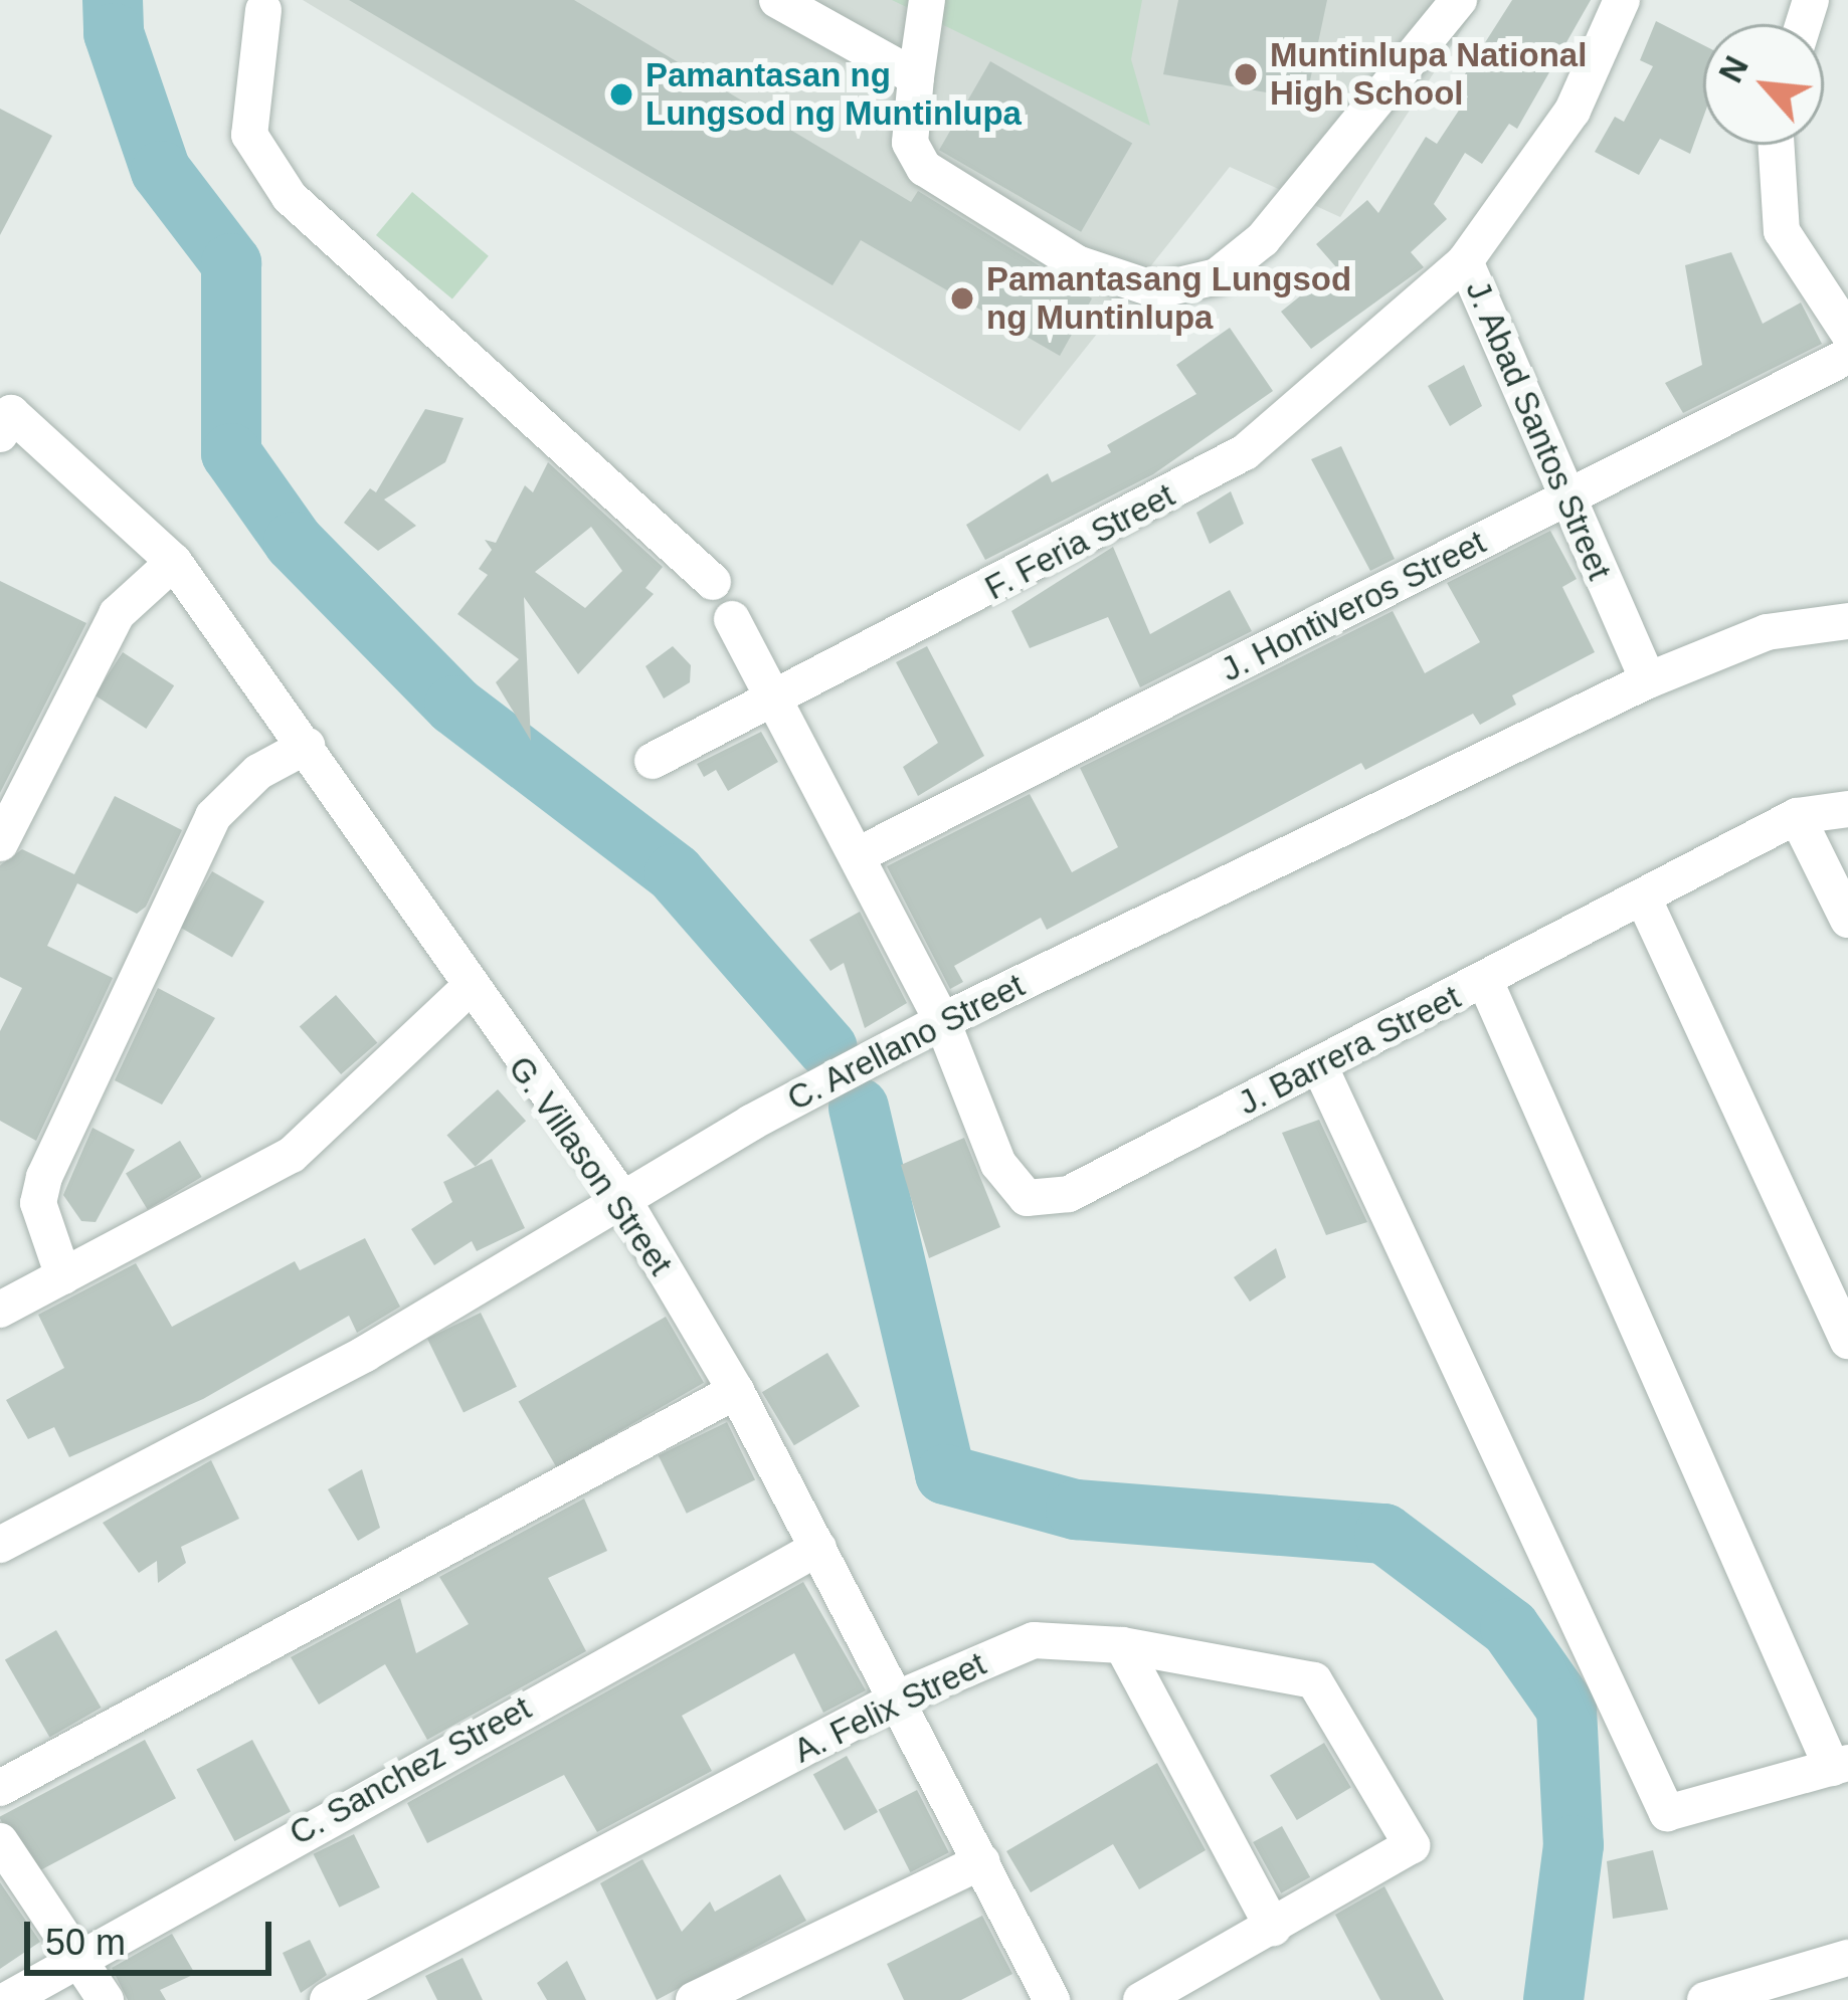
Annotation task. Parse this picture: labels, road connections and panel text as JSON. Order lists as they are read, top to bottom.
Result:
{
  "streets": {
    "street": [
      "J. Abad Santos Street",
      "F. Feria Street",
      "J. Hontiveros Street",
      "C. Arellano Street",
      "J. Barrera Street",
      "G. Villason Street",
      "A. Felix Street",
      "C. Sanchez Street"
    ]
  },
  "crossings": [
    ["J. Abad Santos Street", "F. Feria Street"],
    ["J. Abad Santos Street", "J. Hontiveros Street"],
    ["J. Abad Santos Street", "C. Arellano Street"],
    ["C. Arellano Street", "J. Barrera Street"],
    ["C. Arellano Street", "G. Villason Street"],
    ["G. Villason Street", "A. Felix Street"],
    ["G. Villason Street", "C. Sanchez Street"]
  ],
  "places": ["Muntinlupa National High School", "Pamantasan ng Lungsod ng Muntinlupa", "Pamantasang Lungsod ng Muntinlupa"],
  "scale_bar": "50 m",
  "north": "top left"
}
